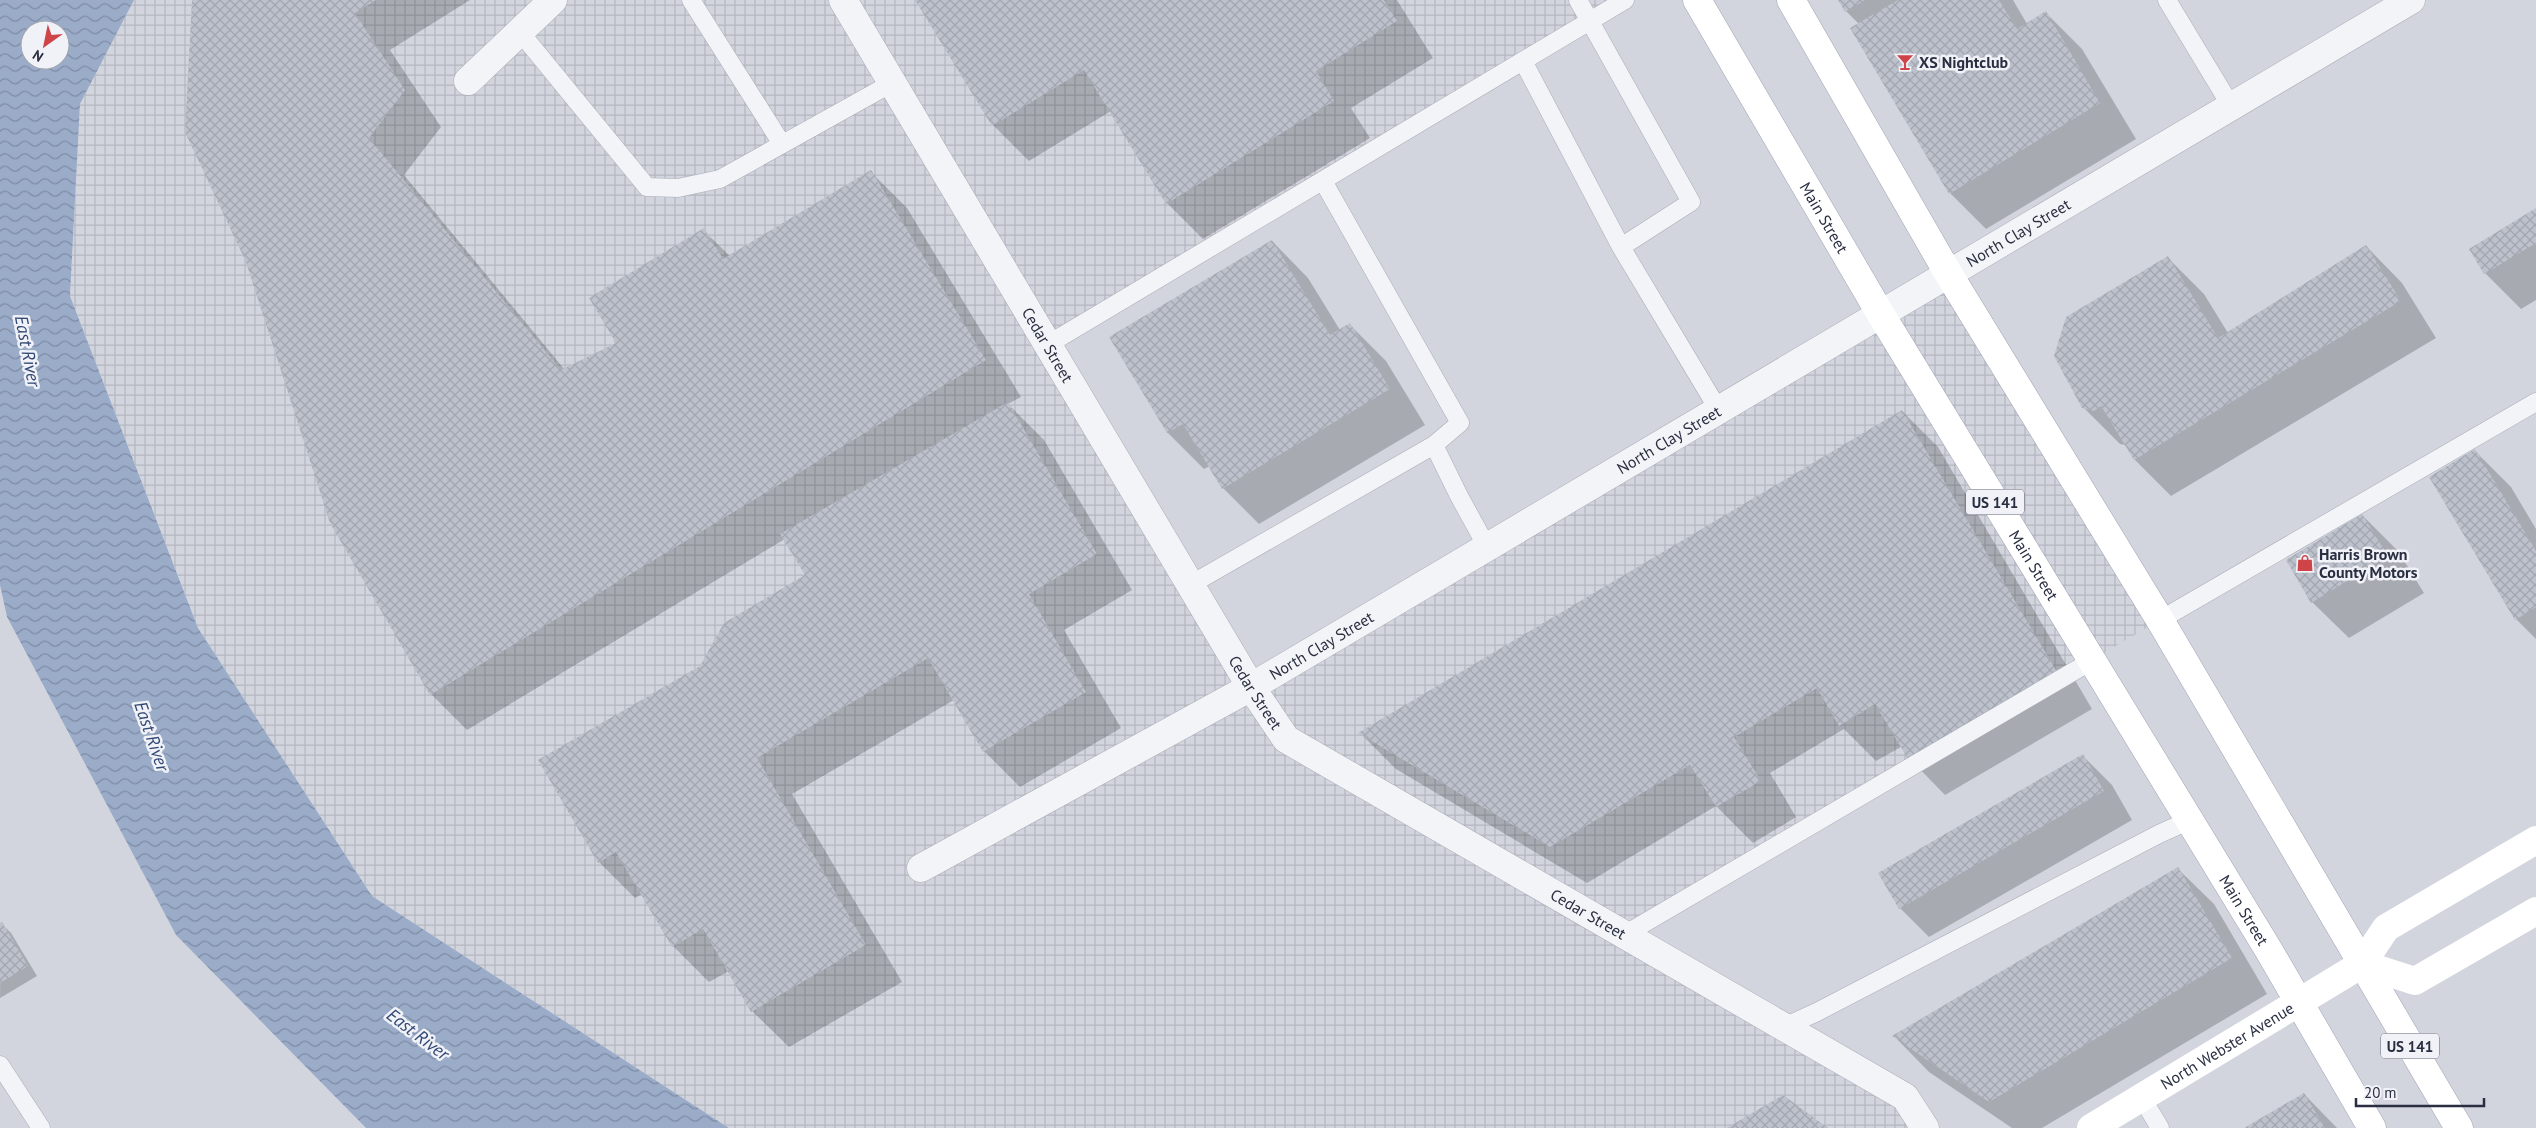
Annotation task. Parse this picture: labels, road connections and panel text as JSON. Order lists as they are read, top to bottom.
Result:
{
  "streets": {
    "main road": ["Main Street", "US 141", "North Webster Avenue"],
    "street": ["North Clay Street", "Cedar Street"]
  },
  "crossings": [
    ["Main Street", "North Clay Street"],
    ["Main Street", "North Webster Avenue"],
    ["North Clay Street", "Cedar Street"],
    ["North Clay Street", "US 141"],
    ["US 141", "North Webster Avenue"]
  ],
  "water": ["East River"],
  "places": {
    "bar": ["XS Nightclub"],
    "shop": ["Harris Brown County Motors"]
  },
  "scale_bar": "20 m",
  "north": "bottom left"
}
